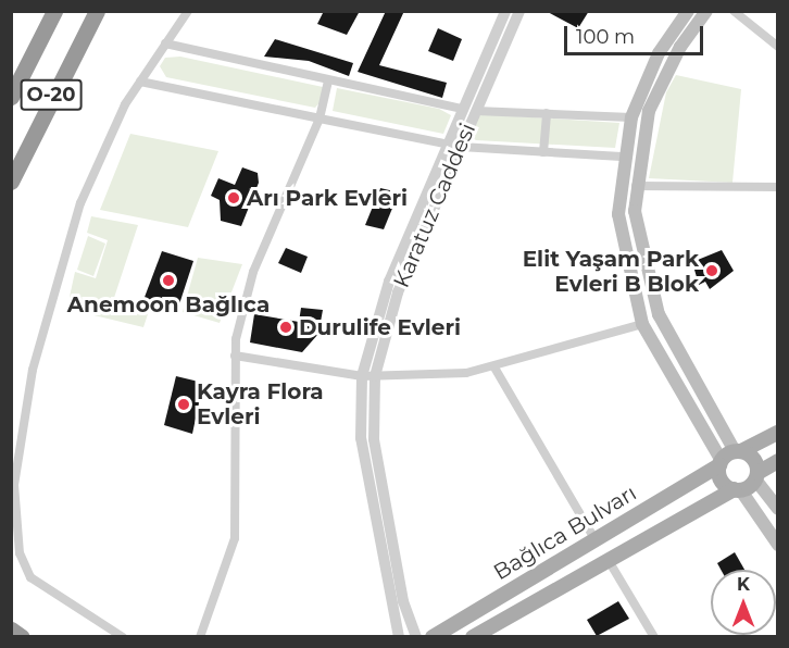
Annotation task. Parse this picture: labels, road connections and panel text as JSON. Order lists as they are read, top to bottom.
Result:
{
  "streets": {
    "highway": ["O-20"],
    "main road": ["Bağlıca Bulvarı"],
    "street": ["Karatuz Caddesi"]
  },
  "places": [
    "Arı Park Evleri",
    "Elit Yaşam Park Evleri B Blok",
    "Anemoon Bağlıca",
    "Durulife Evleri",
    "Kayra Flora Evleri"
  ],
  "scale_bar": "100 m",
  "north": "top"
}
